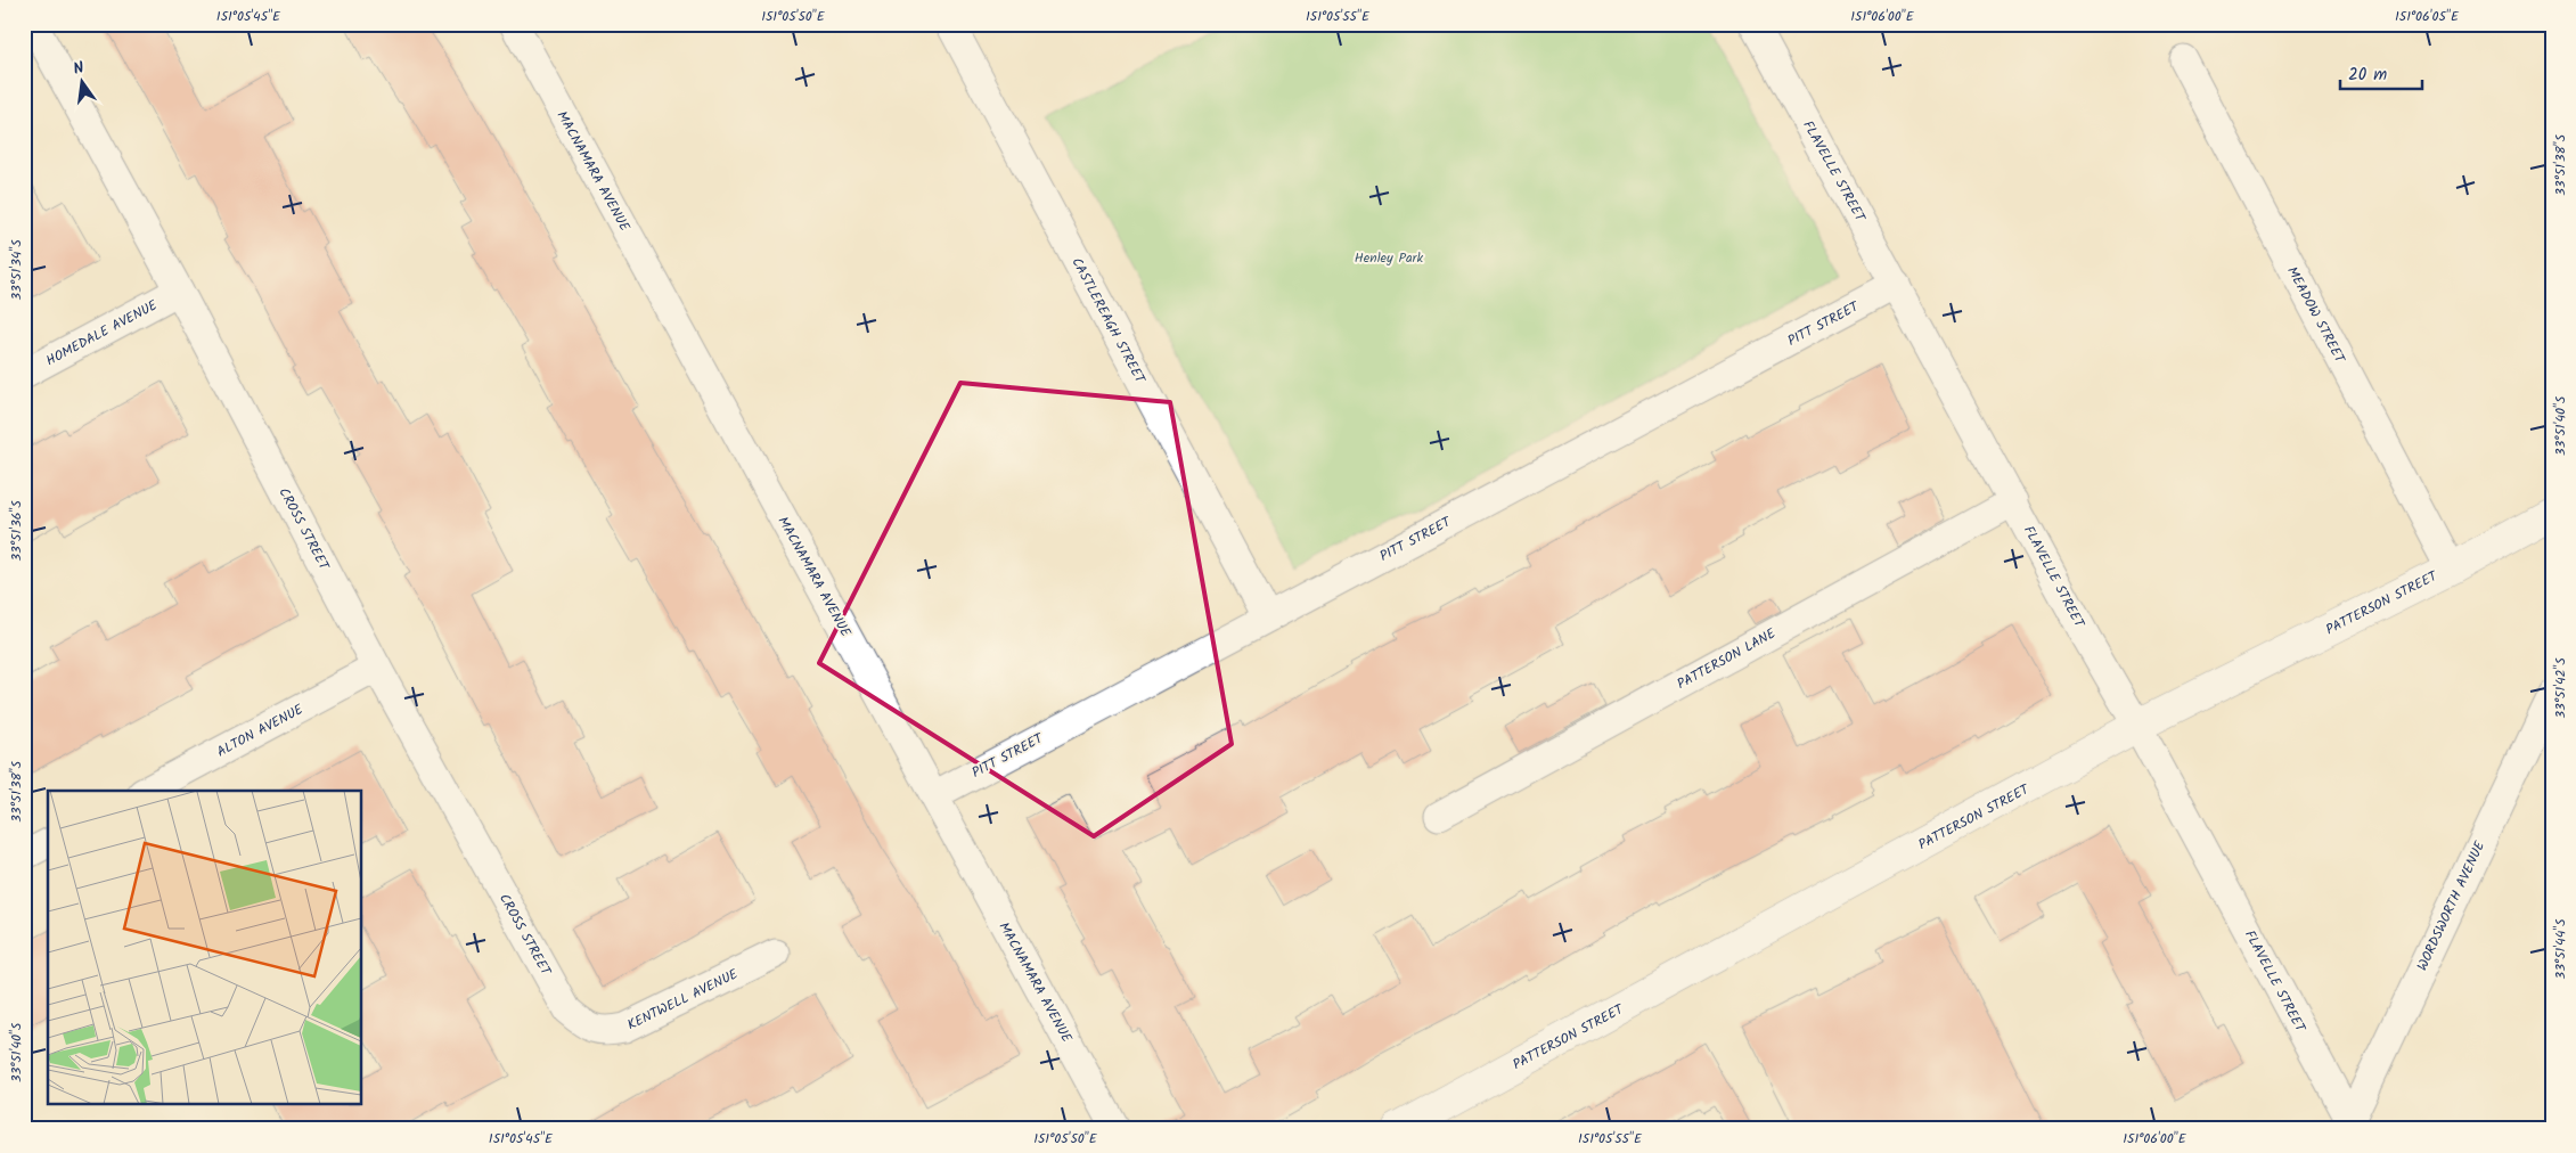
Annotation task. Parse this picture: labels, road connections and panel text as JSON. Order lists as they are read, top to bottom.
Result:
{
  "streets": {
    "street": [
      "MACNAMARA AVENUE",
      "FLAVELLE STREET",
      "MEADOW STREET",
      "CASTLEREAGH STREET",
      "PITT STREET",
      "HOMEDALE AVENUE",
      "CROSS STREET",
      "PATTERSON STREET",
      "PATTERSON LANE",
      "ALTON AVENUE",
      "WORDSWORTH AVENUE",
      "KENTWELL AVENUE"
    ]
  },
  "crossings": [
    ["MACNAMARA AVENUE", "PITT STREET"],
    ["FLAVELLE STREET", "PITT STREET"],
    ["FLAVELLE STREET", "PATTERSON STREET"],
    ["FLAVELLE STREET", "PATTERSON LANE"],
    ["FLAVELLE STREET", "WORDSWORTH AVENUE"],
    ["MEADOW STREET", "PATTERSON STREET"],
    ["CASTLEREAGH STREET", "PITT STREET"],
    ["HOMEDALE AVENUE", "CROSS STREET"],
    ["CROSS STREET", "ALTON AVENUE"],
    ["CROSS STREET", "KENTWELL AVENUE"]
  ],
  "parks": ["Henley Park"],
  "scale_bar": "20 m",
  "north": "top",
  "coordinates": [
    "151°05'45\"E",
    "151°05'50\"E",
    "151°05'55\"E",
    "151°06'00\"E",
    "151°06'05\"E",
    "33°51'38\"S",
    "33°51'34\"S",
    "33°51'40\"S",
    "33°51'36\"S",
    "33°51'42\"S",
    "33°51'44\"S"
  ]
}
